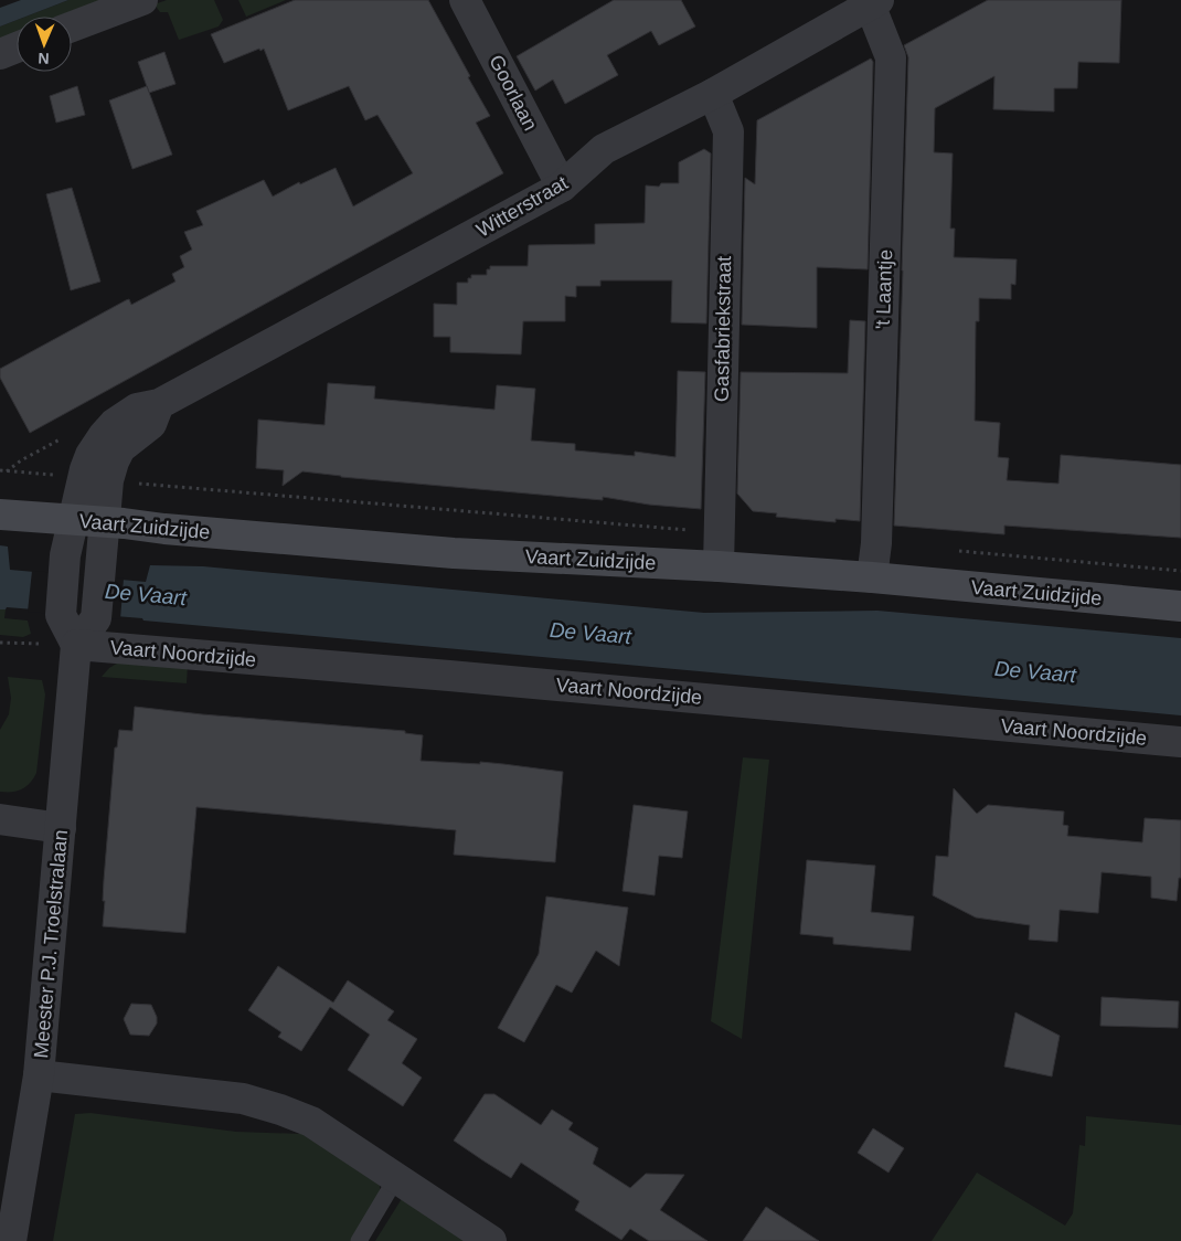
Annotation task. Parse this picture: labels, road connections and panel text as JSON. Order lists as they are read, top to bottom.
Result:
{
  "streets": {
    "main road": ["Vaart Zuidzijde"],
    "street": [
      "Goorlaan",
      "Witterstraat",
      "'t Laantje",
      "Gasfabriekstraat",
      "Vaart Noordzijde",
      "Meester P.J. Troelstralaan"
    ]
  },
  "crossings": [
    ["Goorlaan", "Witterstraat"],
    ["Witterstraat", "'t Laantje"],
    ["Witterstraat", "Gasfabriekstraat"],
    ["Witterstraat", "Vaart Zuidzijde"],
    ["'t Laantje", "Vaart Zuidzijde"],
    ["Gasfabriekstraat", "Vaart Zuidzijde"],
    ["Vaart Noordzijde", "Meester P.J. Troelstralaan"]
  ],
  "water": ["De Vaart"],
  "north": "bottom"
}
